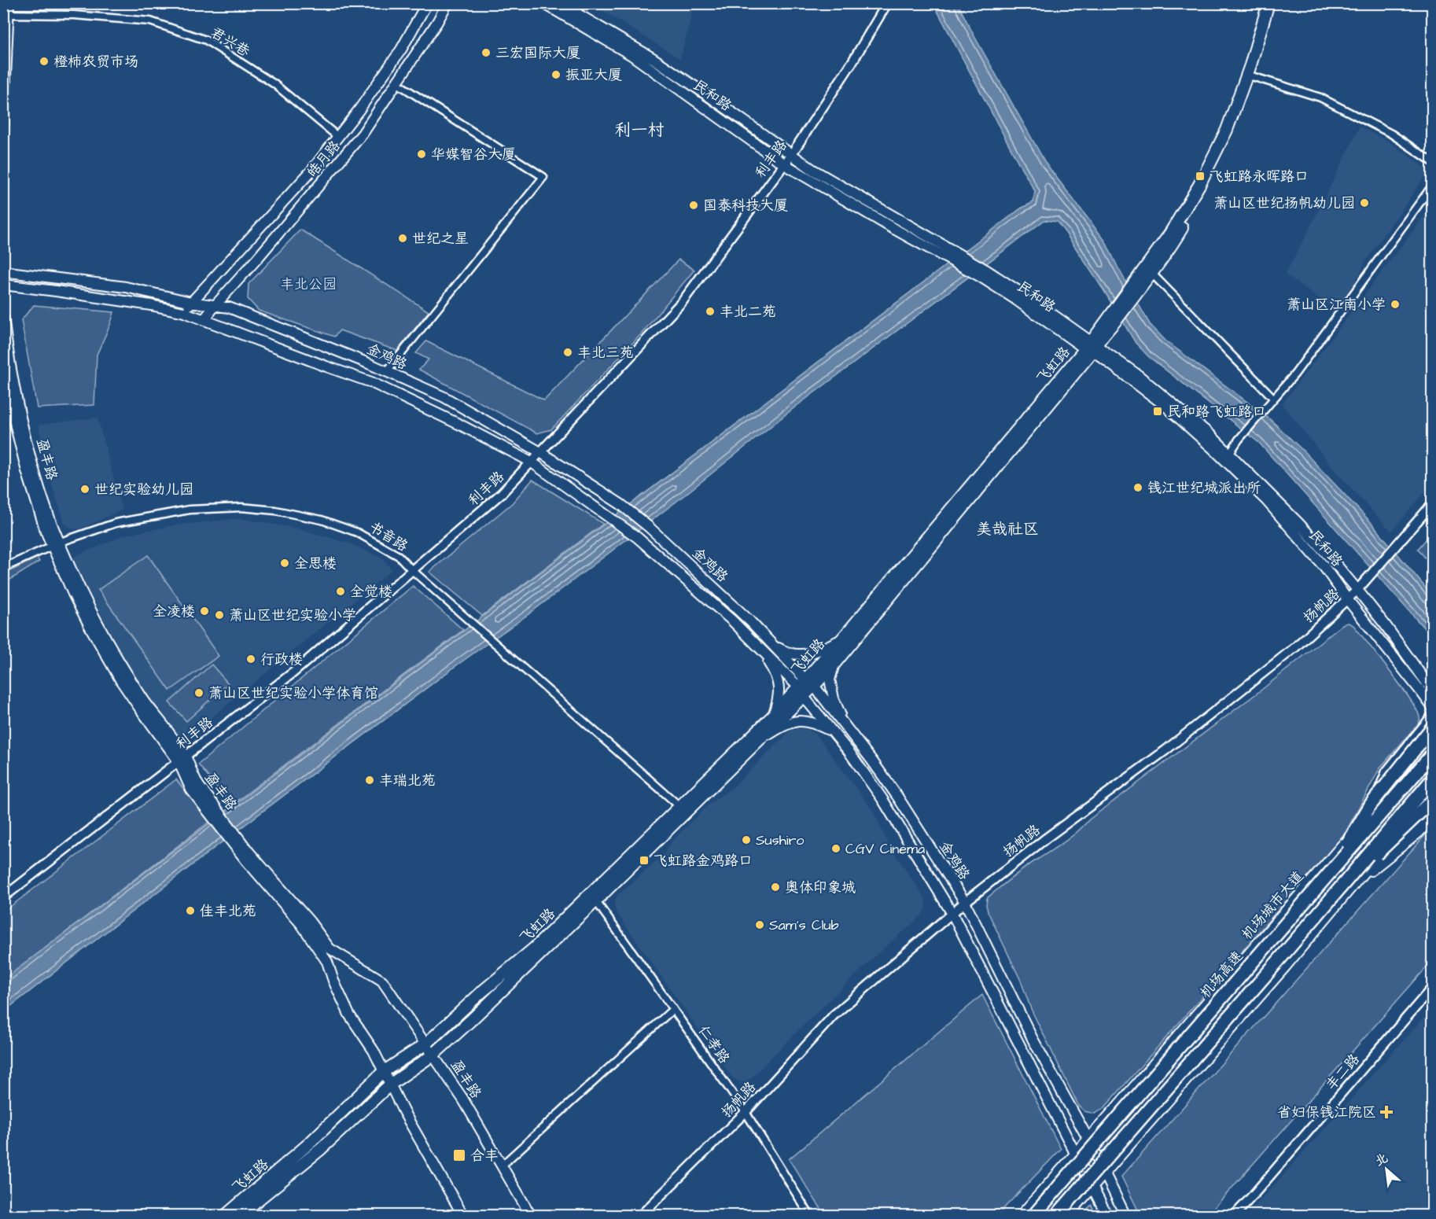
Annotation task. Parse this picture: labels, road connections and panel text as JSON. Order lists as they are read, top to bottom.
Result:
{
  "streets": {
    "highway": ["机场高速"],
    "main road": [
      "民和路",
      "皓月路",
      "金鸡路",
      "飞虹路",
      "盈丰路",
      "机场城市大道"
    ],
    "street": [
      "君兴巷",
      "利丰路",
      "书音路",
      "扬帆路",
      "仁孝路",
      "丰二路"
    ]
  },
  "crossings": [
    ["君兴巷", "皓月路"],
    ["民和路", "利丰路"],
    ["民和路", "飞虹路"],
    ["民和路", "扬帆路"],
    ["皓月路", "金鸡路"],
    ["利丰路", "金鸡路"],
    ["利丰路", "盈丰路"],
    ["利丰路", "书音路"],
    ["金鸡路", "飞虹路"],
    ["金鸡路", "扬帆路"],
    ["金鸡路", "机场城市大道"],
    ["飞虹路", "盈丰路"],
    ["飞虹路", "书音路"],
    ["飞虹路", "仁孝路"],
    ["盈丰路", "书音路"],
    ["扬帆路", "仁孝路"]
  ],
  "districts": ["利一村", "美哉社区"],
  "parks": ["丰北公园"],
  "places": {
    "other": [
      "三宏国际大厦",
      "橙柿农贸市场",
      "振亚大厦",
      "华媒智谷大厦",
      "萧山区世纪扬帆幼儿园",
      "国泰科技大厦",
      "世纪之星",
      "萧山区江南小学",
      "丰北二苑",
      "丰北三苑",
      "钱江世纪城派出所",
      "世纪实验幼儿园",
      "全思楼",
      "全觉楼",
      "全凌楼",
      "萧山区世纪实验小学",
      "行政楼",
      "萧山区世纪实验小学体育馆",
      "丰瑞北苑",
      "Sushiro",
      "CGV Cinema",
      "奥体印象城",
      "佳丰北苑",
      "Sam's Club"
    ],
    "transit": [
      "飞虹路永晖路口",
      "民和路飞虹路口",
      "飞虹路金鸡路口",
      "合丰"
    ],
    "health": ["省妇保钱江院区"]
  },
  "north": "top left"
}
